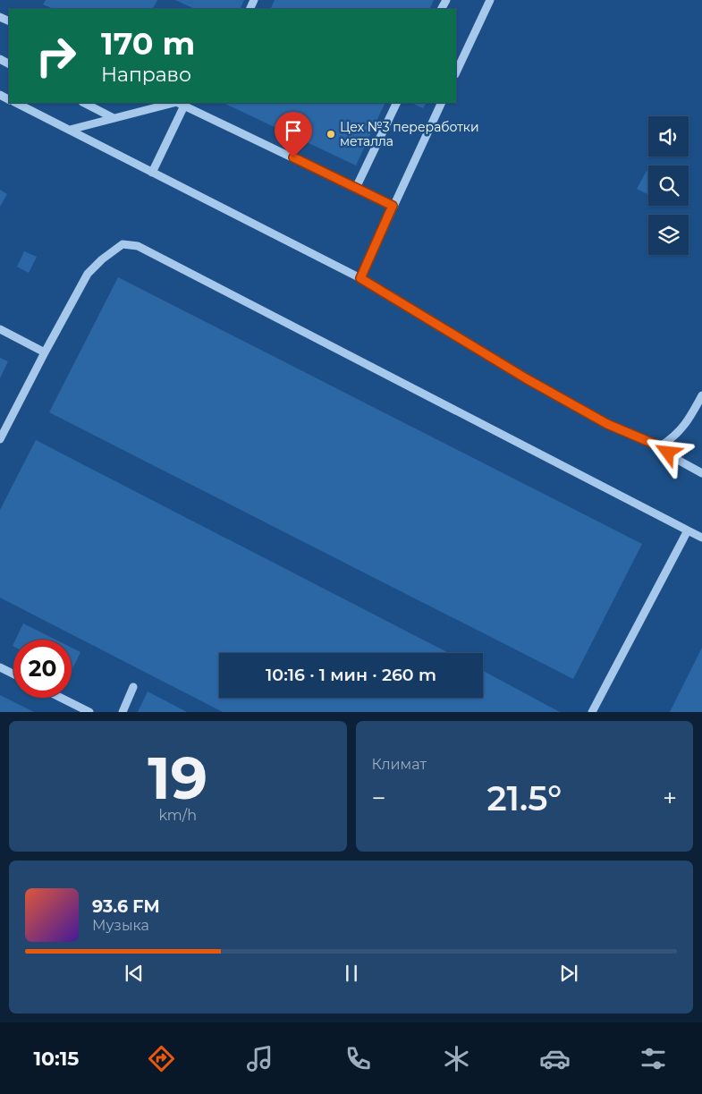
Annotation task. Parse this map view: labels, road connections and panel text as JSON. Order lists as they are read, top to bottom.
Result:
{
  "places": ["Цех №3 переработки металла"],
  "page": {
    "turn": ["170 m", "Направо"],
    "limit": "20",
    "trip": "10:16 · 1 мин · 260 m",
    "tile": [
      ["19", "km/h"],
      "Климат"
    ],
    "heat": ["−", "21.5°", "+"],
    "song": ["93.6 FM", "Музыка"],
    "tabs": "10:15"
  }
}
